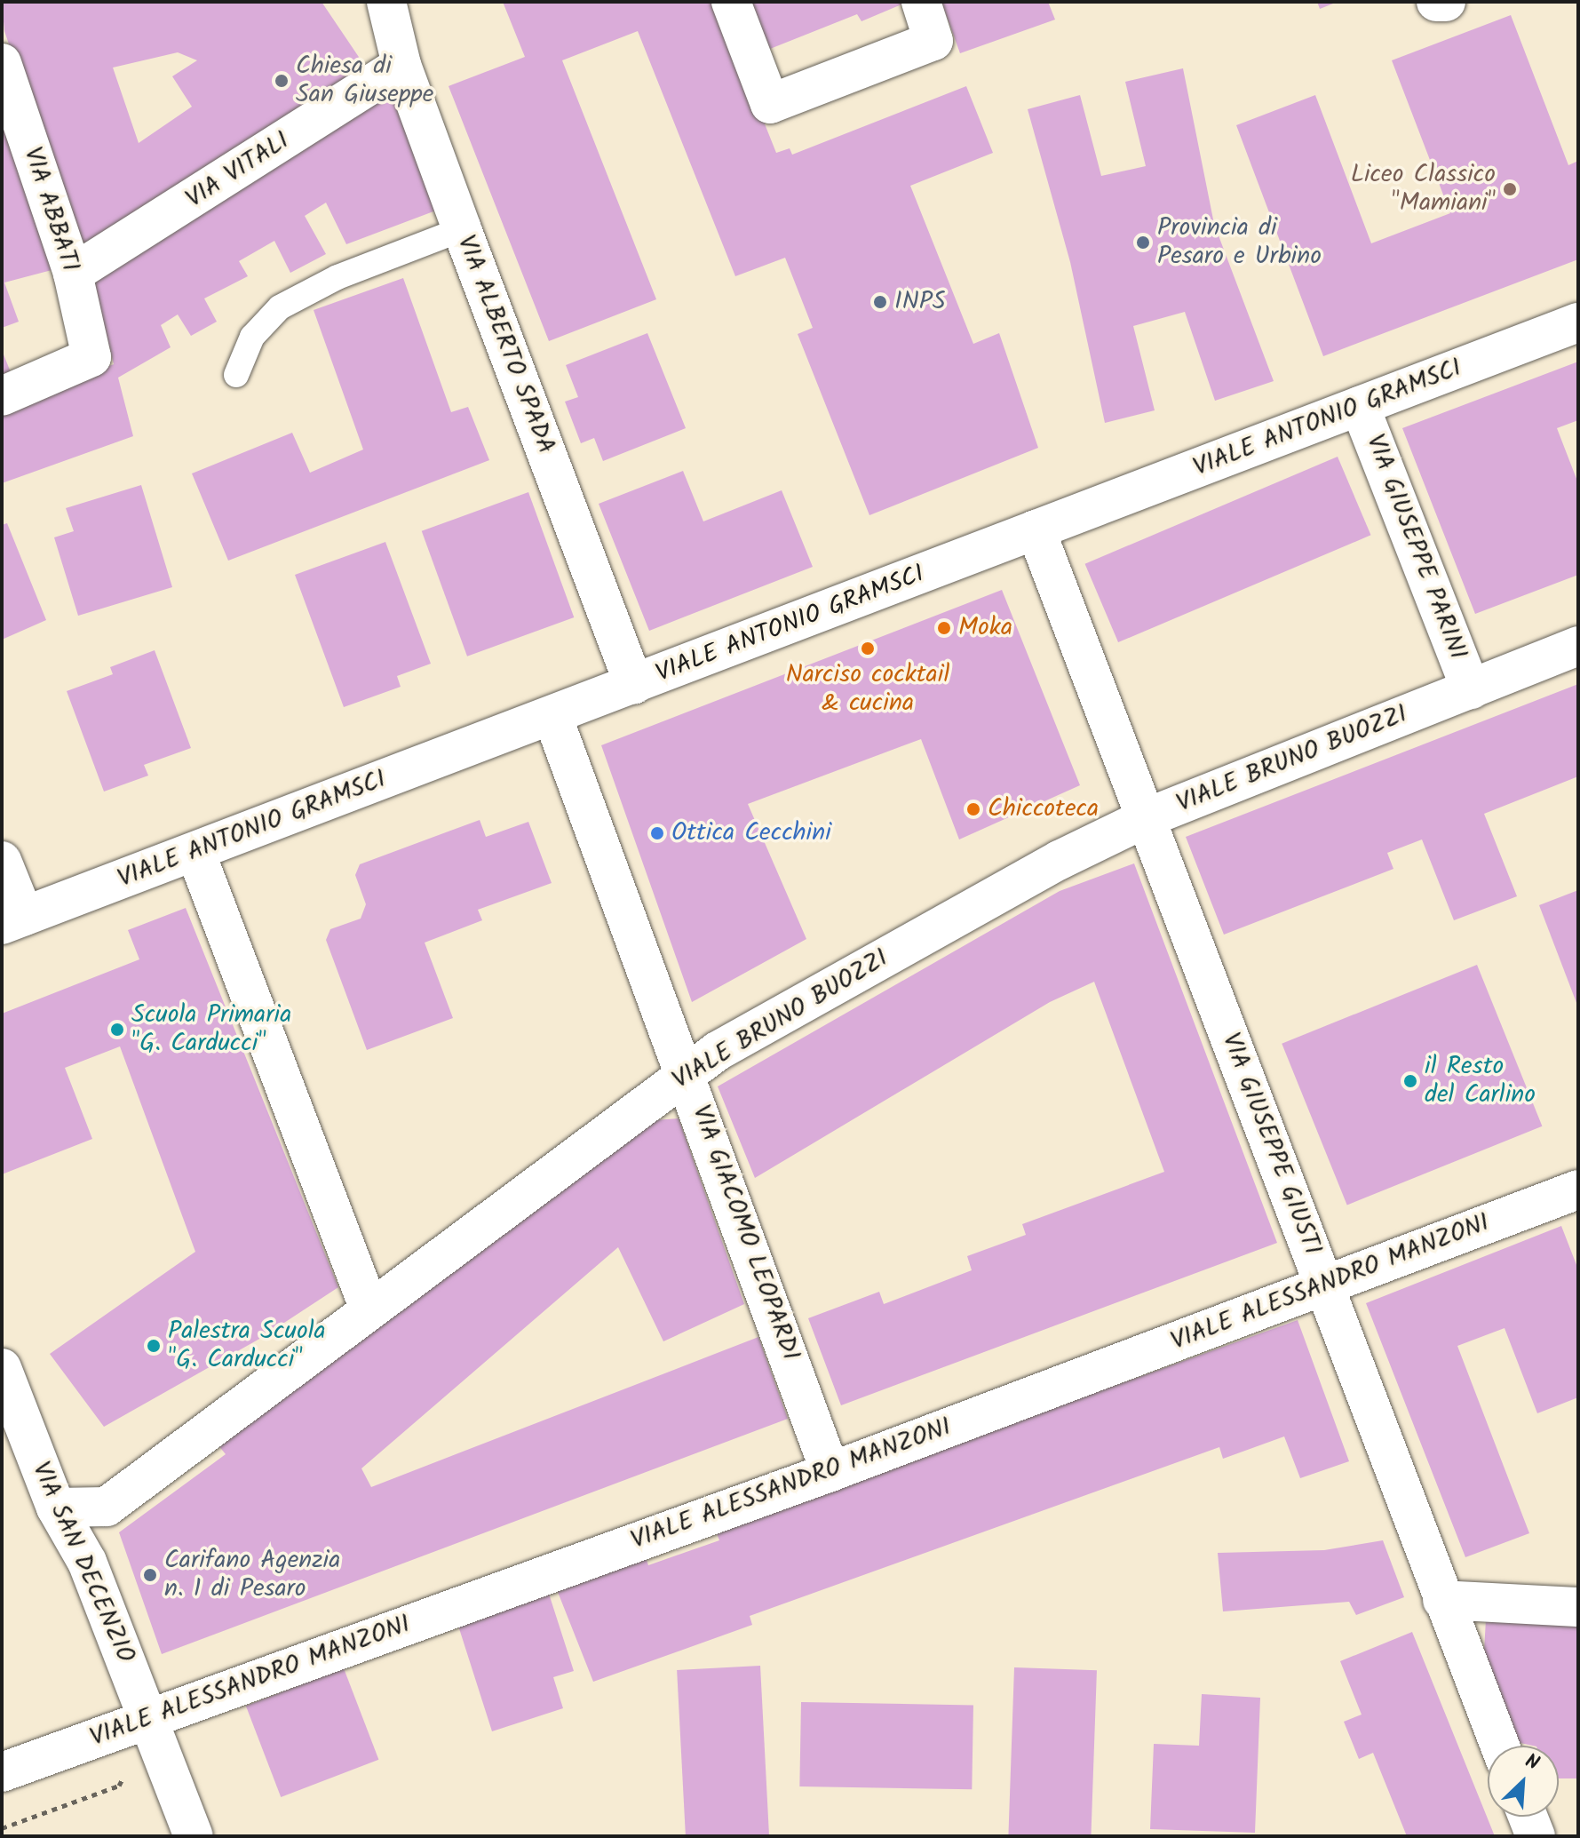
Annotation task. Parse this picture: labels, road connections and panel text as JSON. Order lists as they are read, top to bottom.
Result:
{
  "streets": {
    "street": [
      "VIA VITALI",
      "VIA ABBATI",
      "VIA ALBERTO SPADA",
      "VIALE ANTONIO GRAMSCI",
      "VIA GIUSEPPE PARINI",
      "VIALE BRUNO BUOZZI",
      "VIA GIUSEPPE GIUSTI",
      "VIA GIACOMO LEOPARDI",
      "VIALE ALESSANDRO MANZONI",
      "VIA SAN DECENZIO"
    ]
  },
  "crossings": [
    ["VIA VITALI", "VIA ABBATI"],
    ["VIA VITALI", "VIA ALBERTO SPADA"],
    ["VIA ALBERTO SPADA", "VIALE ANTONIO GRAMSCI"],
    ["VIALE ANTONIO GRAMSCI", "VIA GIUSEPPE PARINI"],
    ["VIALE ANTONIO GRAMSCI", "VIA GIUSEPPE GIUSTI"],
    ["VIALE ANTONIO GRAMSCI", "VIA GIACOMO LEOPARDI"],
    ["VIA GIUSEPPE PARINI", "VIALE BRUNO BUOZZI"],
    ["VIALE BRUNO BUOZZI", "VIA GIUSEPPE GIUSTI"],
    ["VIALE BRUNO BUOZZI", "VIA GIACOMO LEOPARDI"],
    ["VIALE BRUNO BUOZZI", "VIA SAN DECENZIO"],
    ["VIA GIUSEPPE GIUSTI", "VIALE ALESSANDRO MANZONI"],
    ["VIA GIACOMO LEOPARDI", "VIALE ALESSANDRO MANZONI"],
    ["VIALE ALESSANDRO MANZONI", "VIA SAN DECENZIO"]
  ],
  "places": [
    "Chiesa di San Giuseppe",
    "Liceo Classico \"Mamiani\"",
    "Provincia di Pesaro e Urbino",
    "INPS",
    "Moka",
    "Narciso cocktail & cucina",
    "Chiccoteca",
    "Ottica Cecchini",
    "Scuola Primaria \"G. Carducci\"",
    "il Resto del Carlino",
    "Palestra Scuola \"G. Carducci\"",
    "Carifano Agenzia n. 1 di Pesaro"
  ],
  "north": "top right"
}
